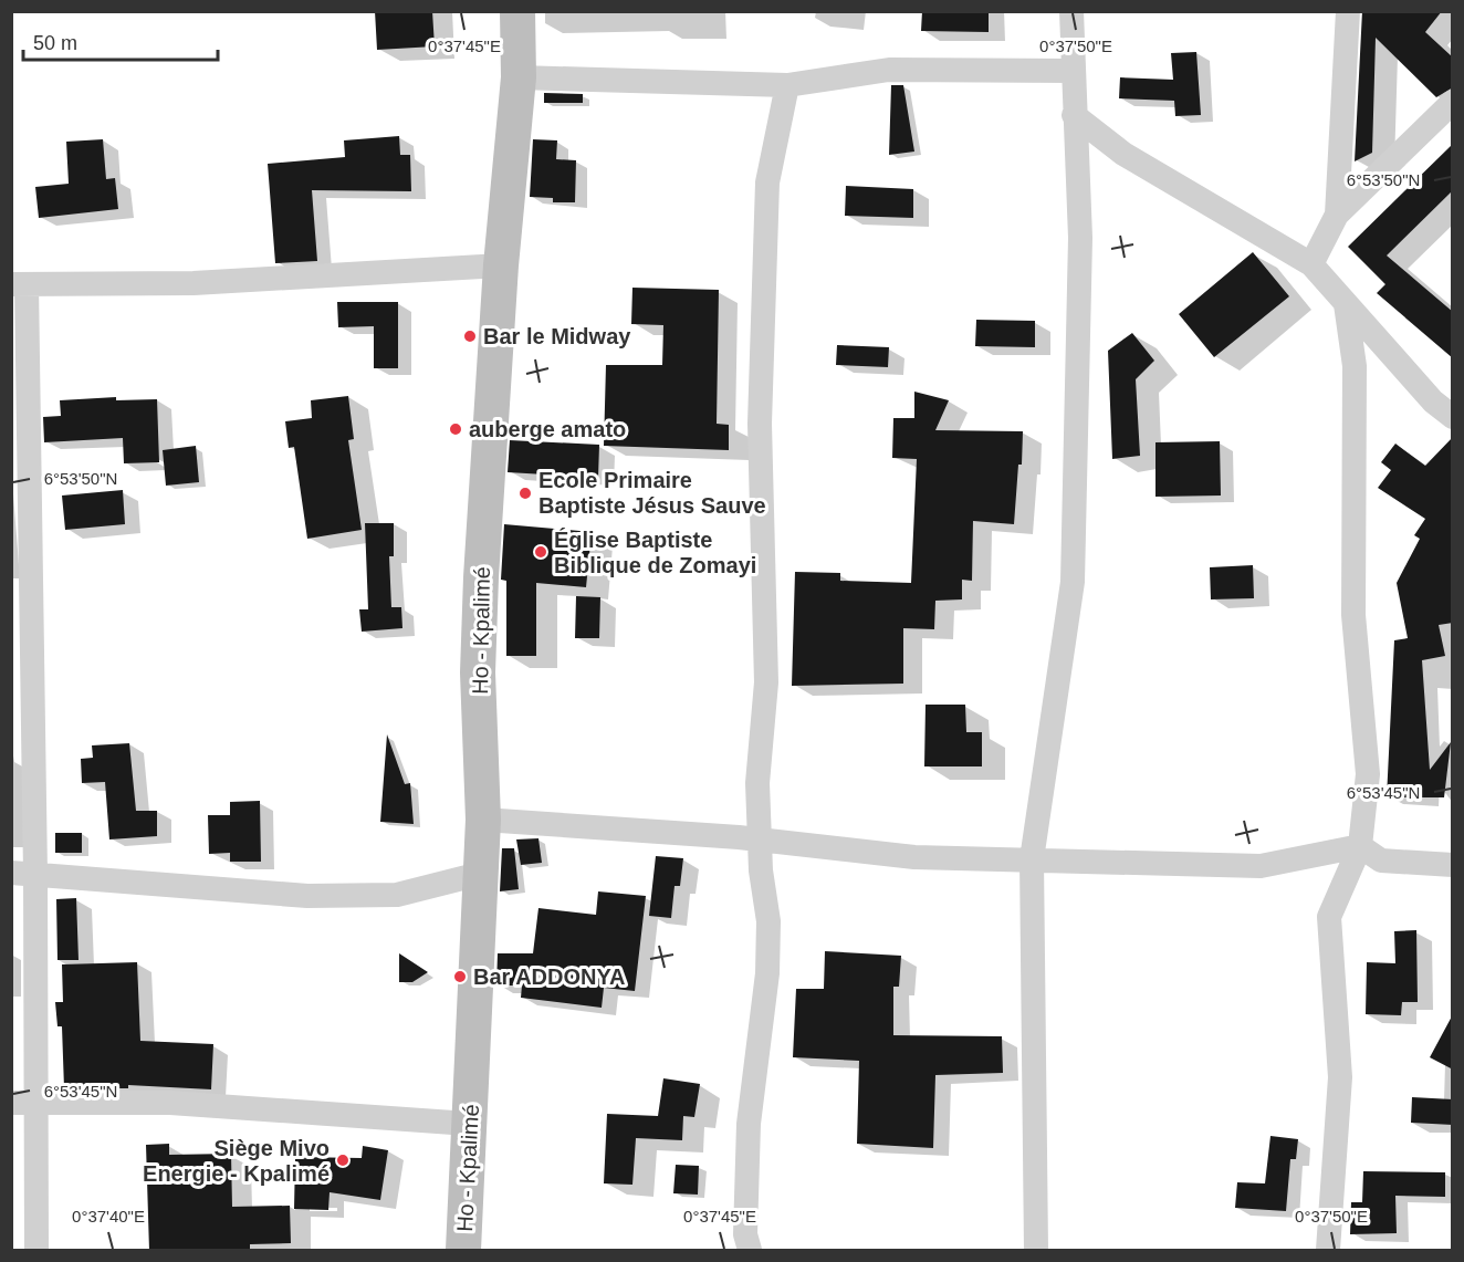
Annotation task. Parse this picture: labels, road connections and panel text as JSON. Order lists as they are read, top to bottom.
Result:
{
  "streets": {
    "main road": ["Ho - Kpalimé"]
  },
  "places": [
    "Bar le Midway",
    "auberge amato",
    "Ecole Primaire Baptiste Jésus Sauve",
    "Église Baptiste Biblique de Zomayi",
    "Bar ADDONYA",
    "Siège Mivo Energie - Kpalimé"
  ],
  "scale_bar": "50 m",
  "coordinates": [
    "0°37'45\"E",
    "0°37'50\"E",
    "6°53'50\"N",
    "6°53'45\"N",
    "0°37'40\"E"
  ]
}
